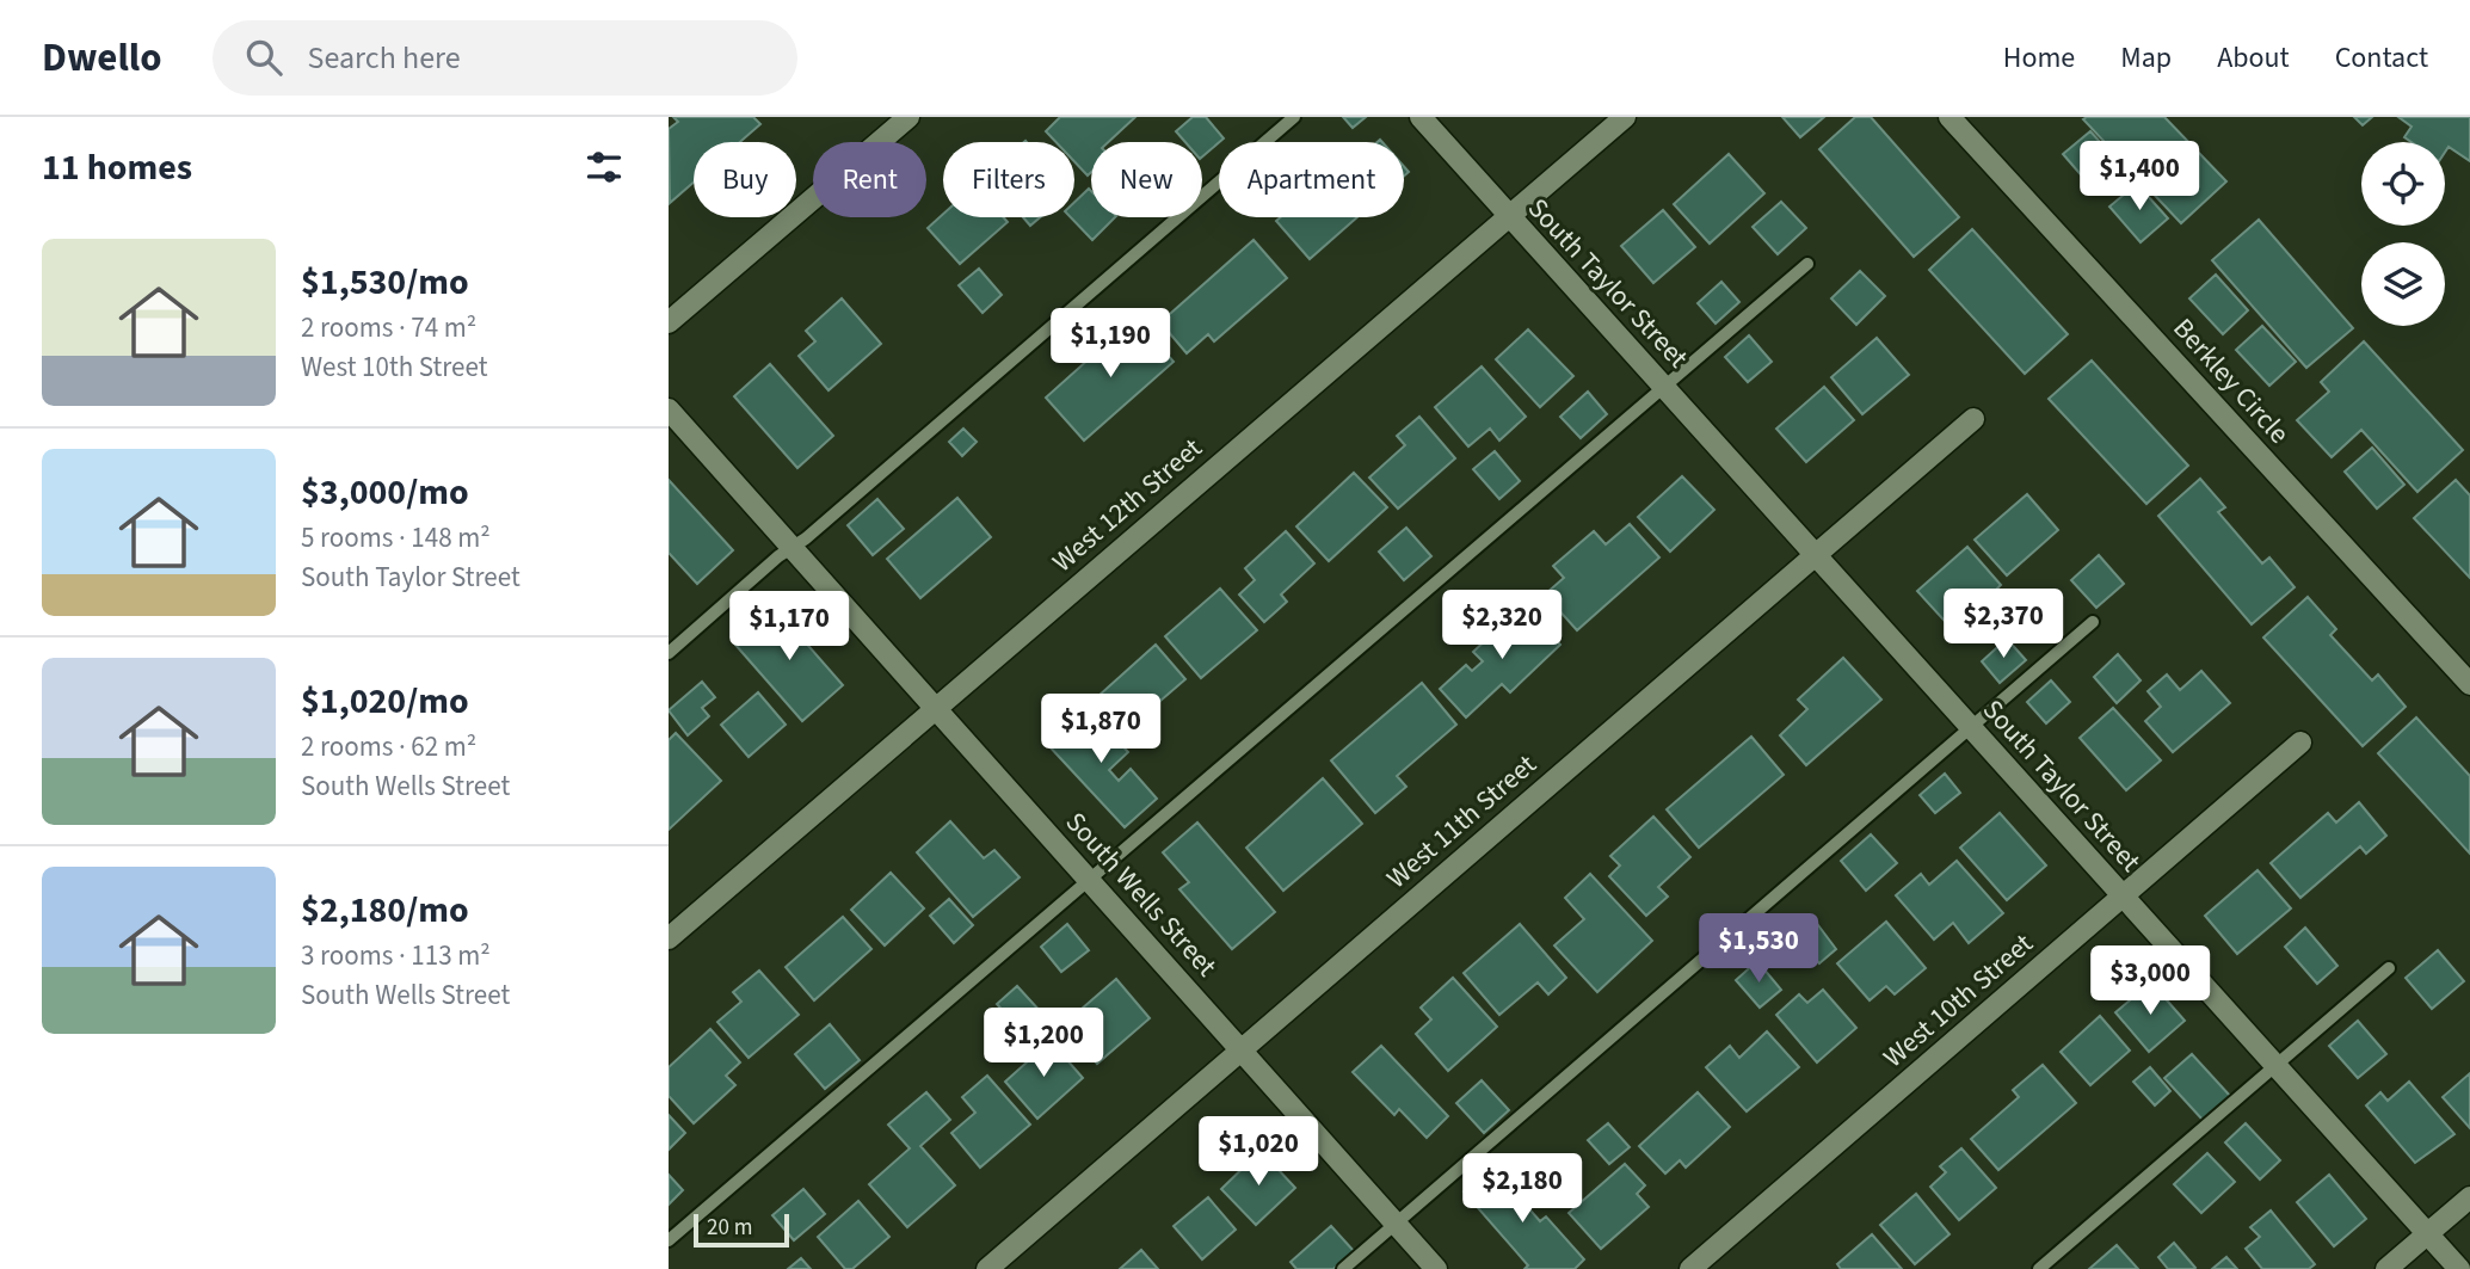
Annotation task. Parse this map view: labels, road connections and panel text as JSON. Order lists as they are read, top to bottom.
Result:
{
  "streets": {
    "street": [
      "South Taylor Street",
      "Berkley Circle",
      "West 12th Street",
      "West 11th Street",
      "South Wells Street",
      "West 10th Street"
    ]
  },
  "crossings": [
    ["South Taylor Street", "West 12th Street"],
    ["South Taylor Street", "West 11th Street"],
    ["South Taylor Street", "West 10th Street"],
    ["West 12th Street", "South Wells Street"],
    ["West 11th Street", "South Wells Street"]
  ],
  "scale_bar": "20 m",
  "page": {
    "header": "Dwello",
    "search": "Search here",
    "nav": [
      "Home",
      "Map",
      "About",
      "Contact"
    ],
    "heading": "11 homes",
    "price": [
      "$1,400",
      "$1,190",
      "$2,370",
      "$2,320",
      "$1,170",
      "$1,870",
      "$1,530",
      "$3,000",
      "$1,200",
      "$1,020",
      "$2,180"
    ],
    "chip": [
      "Buy",
      "Rent",
      "Filters",
      "New",
      "Apartment"
    ],
    "list": [
      {
        "name": "$1,530/mo",
        "note": "2 rooms · 74 m² · West 10th Street"
      },
      {
        "name": "$3,000/mo",
        "note": "5 rooms · 148 m² · South Taylor Street"
      },
      {
        "name": "$1,020/mo",
        "note": "2 rooms · 62 m² · South Wells Street"
      },
      {
        "name": "$2,180/mo",
        "note": "3 rooms · 113 m² · South Wells Street"
      }
    ],
    "scale": "20 m"
  }
}
